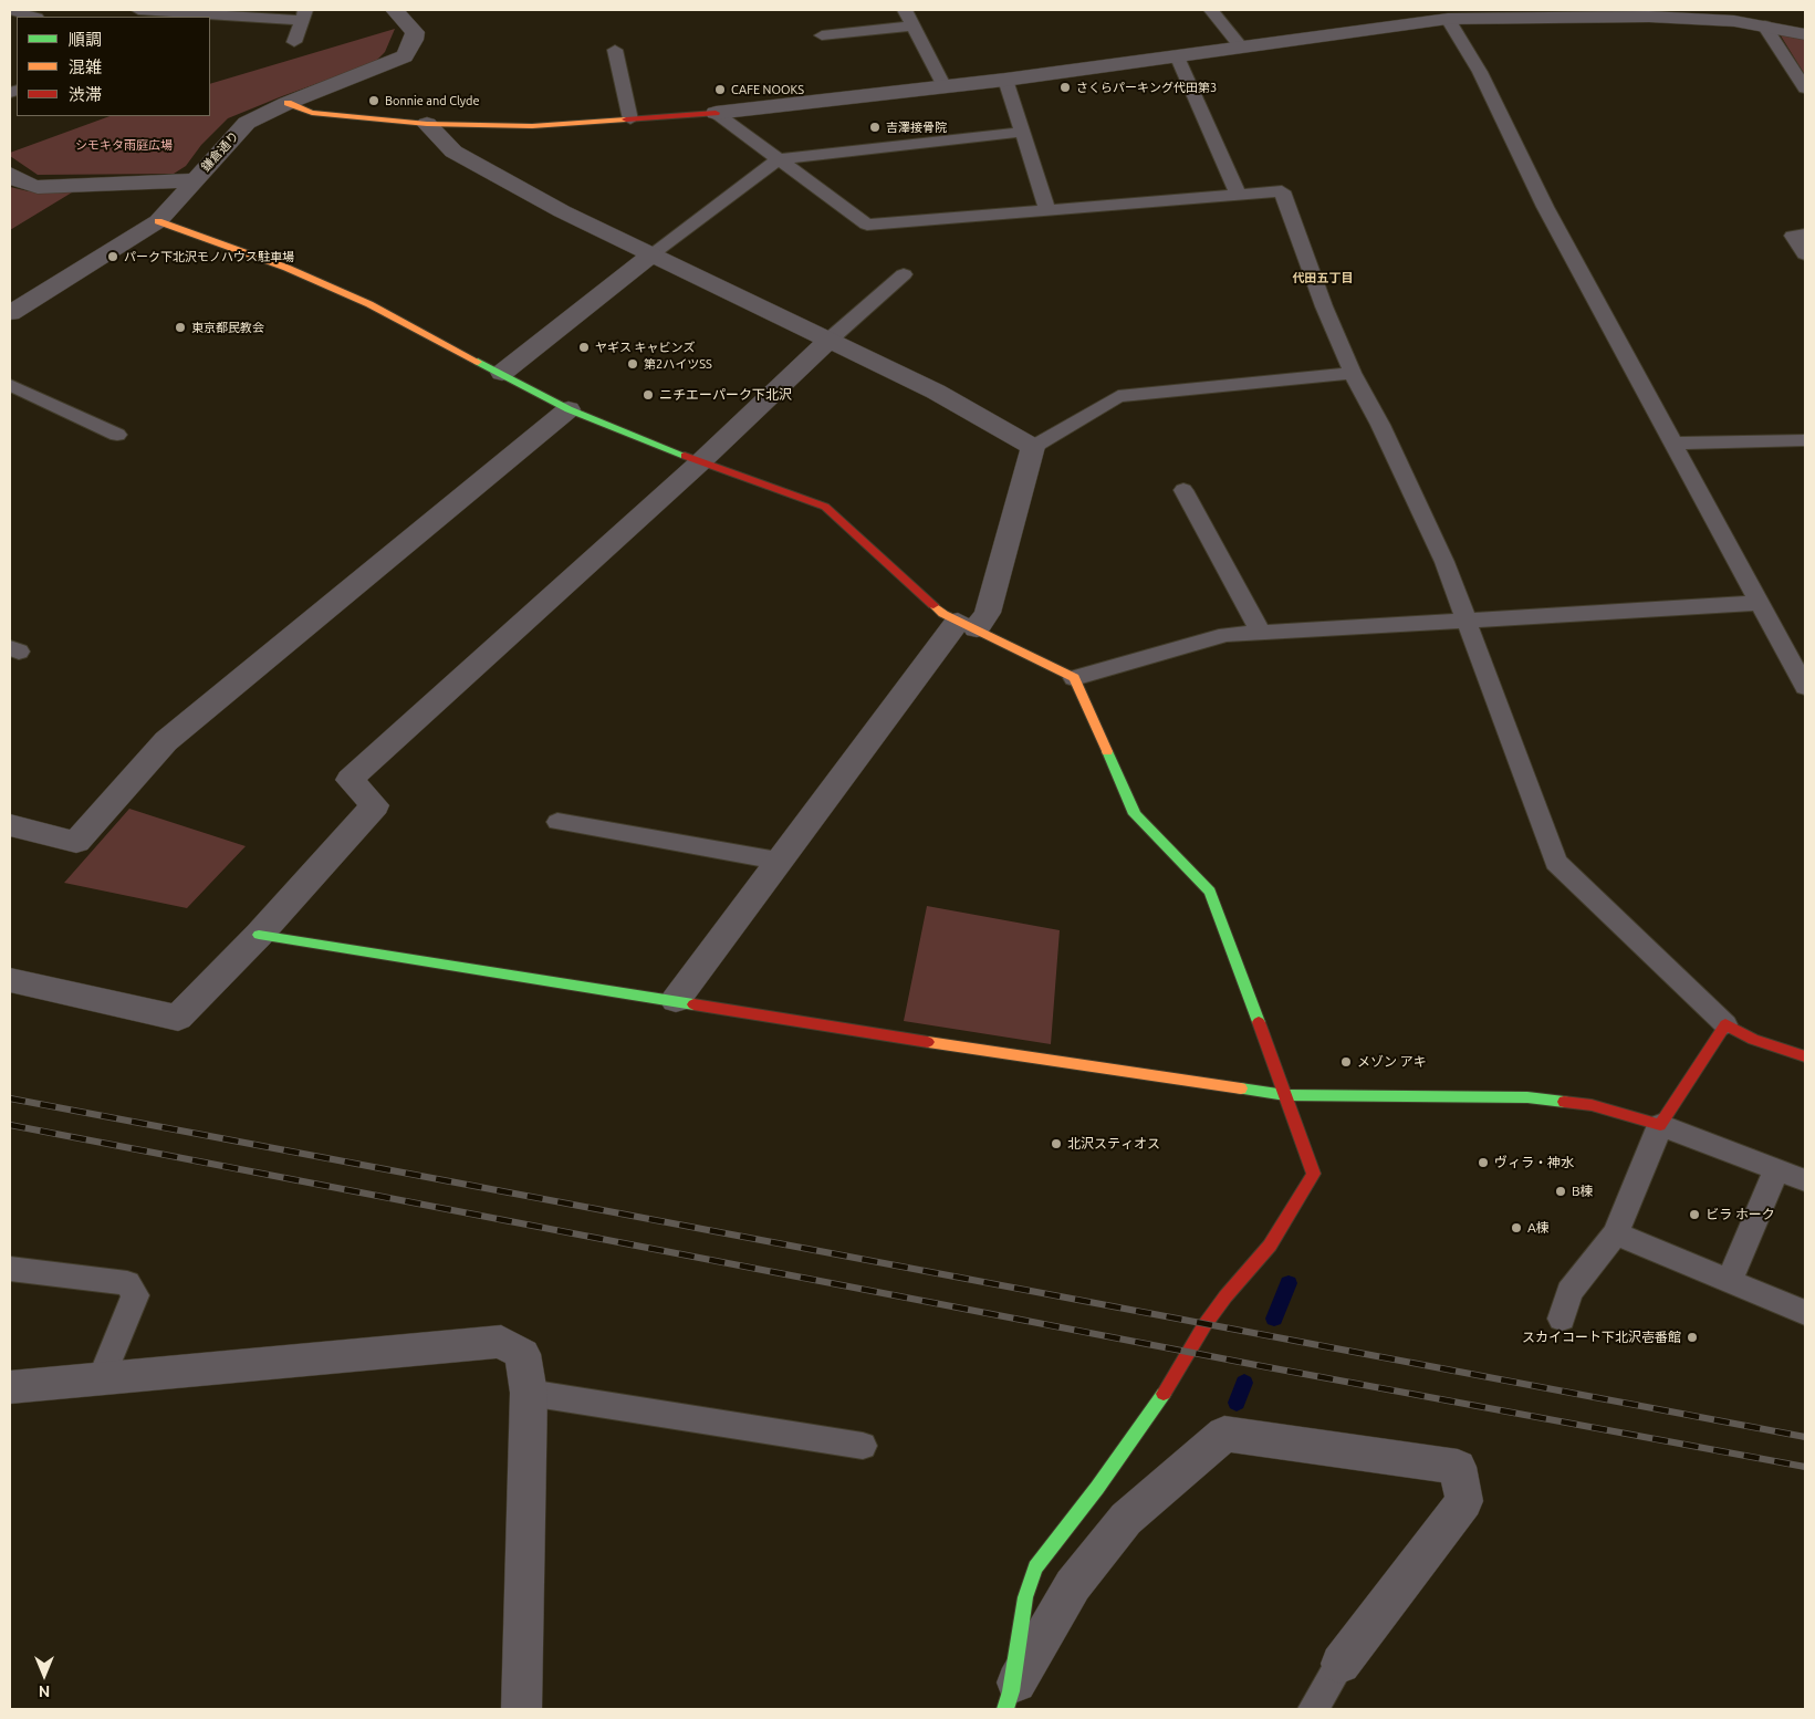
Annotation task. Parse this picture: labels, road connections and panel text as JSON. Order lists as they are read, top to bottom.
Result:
{
  "streets": {
    "street": ["鎌倉通り"]
  },
  "districts": ["代田五丁目"],
  "parks": ["シモキタ雨庭広場"],
  "places": [
    "さくらパーキング代田第3",
    "CAFE NOOKS",
    "Bonnie and Clyde",
    "吉澤接骨院",
    "パーク下北沢モノハウス駐車場",
    "東京都民教会",
    "ヤギス キャビンズ",
    "第2ハイツSS",
    "ニチエーパーク下北沢",
    "メゾン アキ",
    "北沢スティオス",
    "ヴィラ・神水",
    "B棟",
    "ビラ ホーク",
    "A棟",
    "スカイコート下北沢壱番館"
  ],
  "legend": ["順調", "混雑", "渋滞"],
  "north": "bottom"
}
